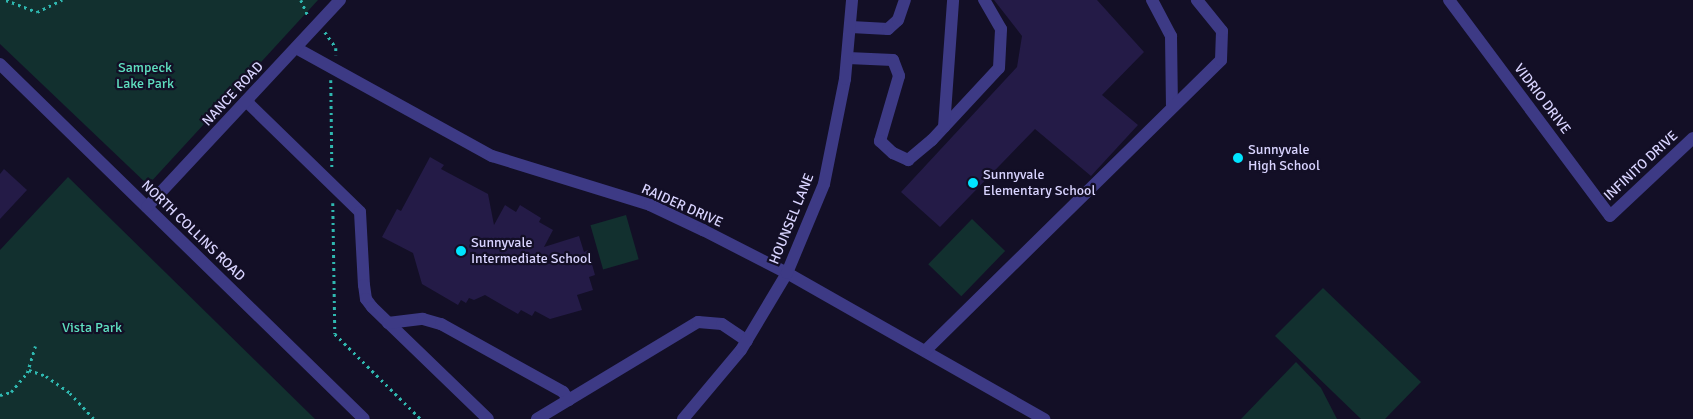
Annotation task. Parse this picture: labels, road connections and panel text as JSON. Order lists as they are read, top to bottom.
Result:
{
  "streets": {
    "street": [
      "NANCE ROAD",
      "VIDRIO DRIVE",
      "INFINITO DRIVE",
      "RAIDER DRIVE",
      "HOUNSEL LANE",
      "NORTH COLLINS ROAD"
    ]
  },
  "crossings": [
    ["NANCE ROAD", "RAIDER DRIVE"],
    ["NANCE ROAD", "NORTH COLLINS ROAD"],
    ["VIDRIO DRIVE", "INFINITO DRIVE"],
    ["RAIDER DRIVE", "HOUNSEL LANE"]
  ],
  "parks": ["Sampeck Lake Park", "Vista Park"],
  "places": ["Sunnyvale High School", "Sunnyvale Elementary School", "Sunnyvale Intermediate School"]
}
